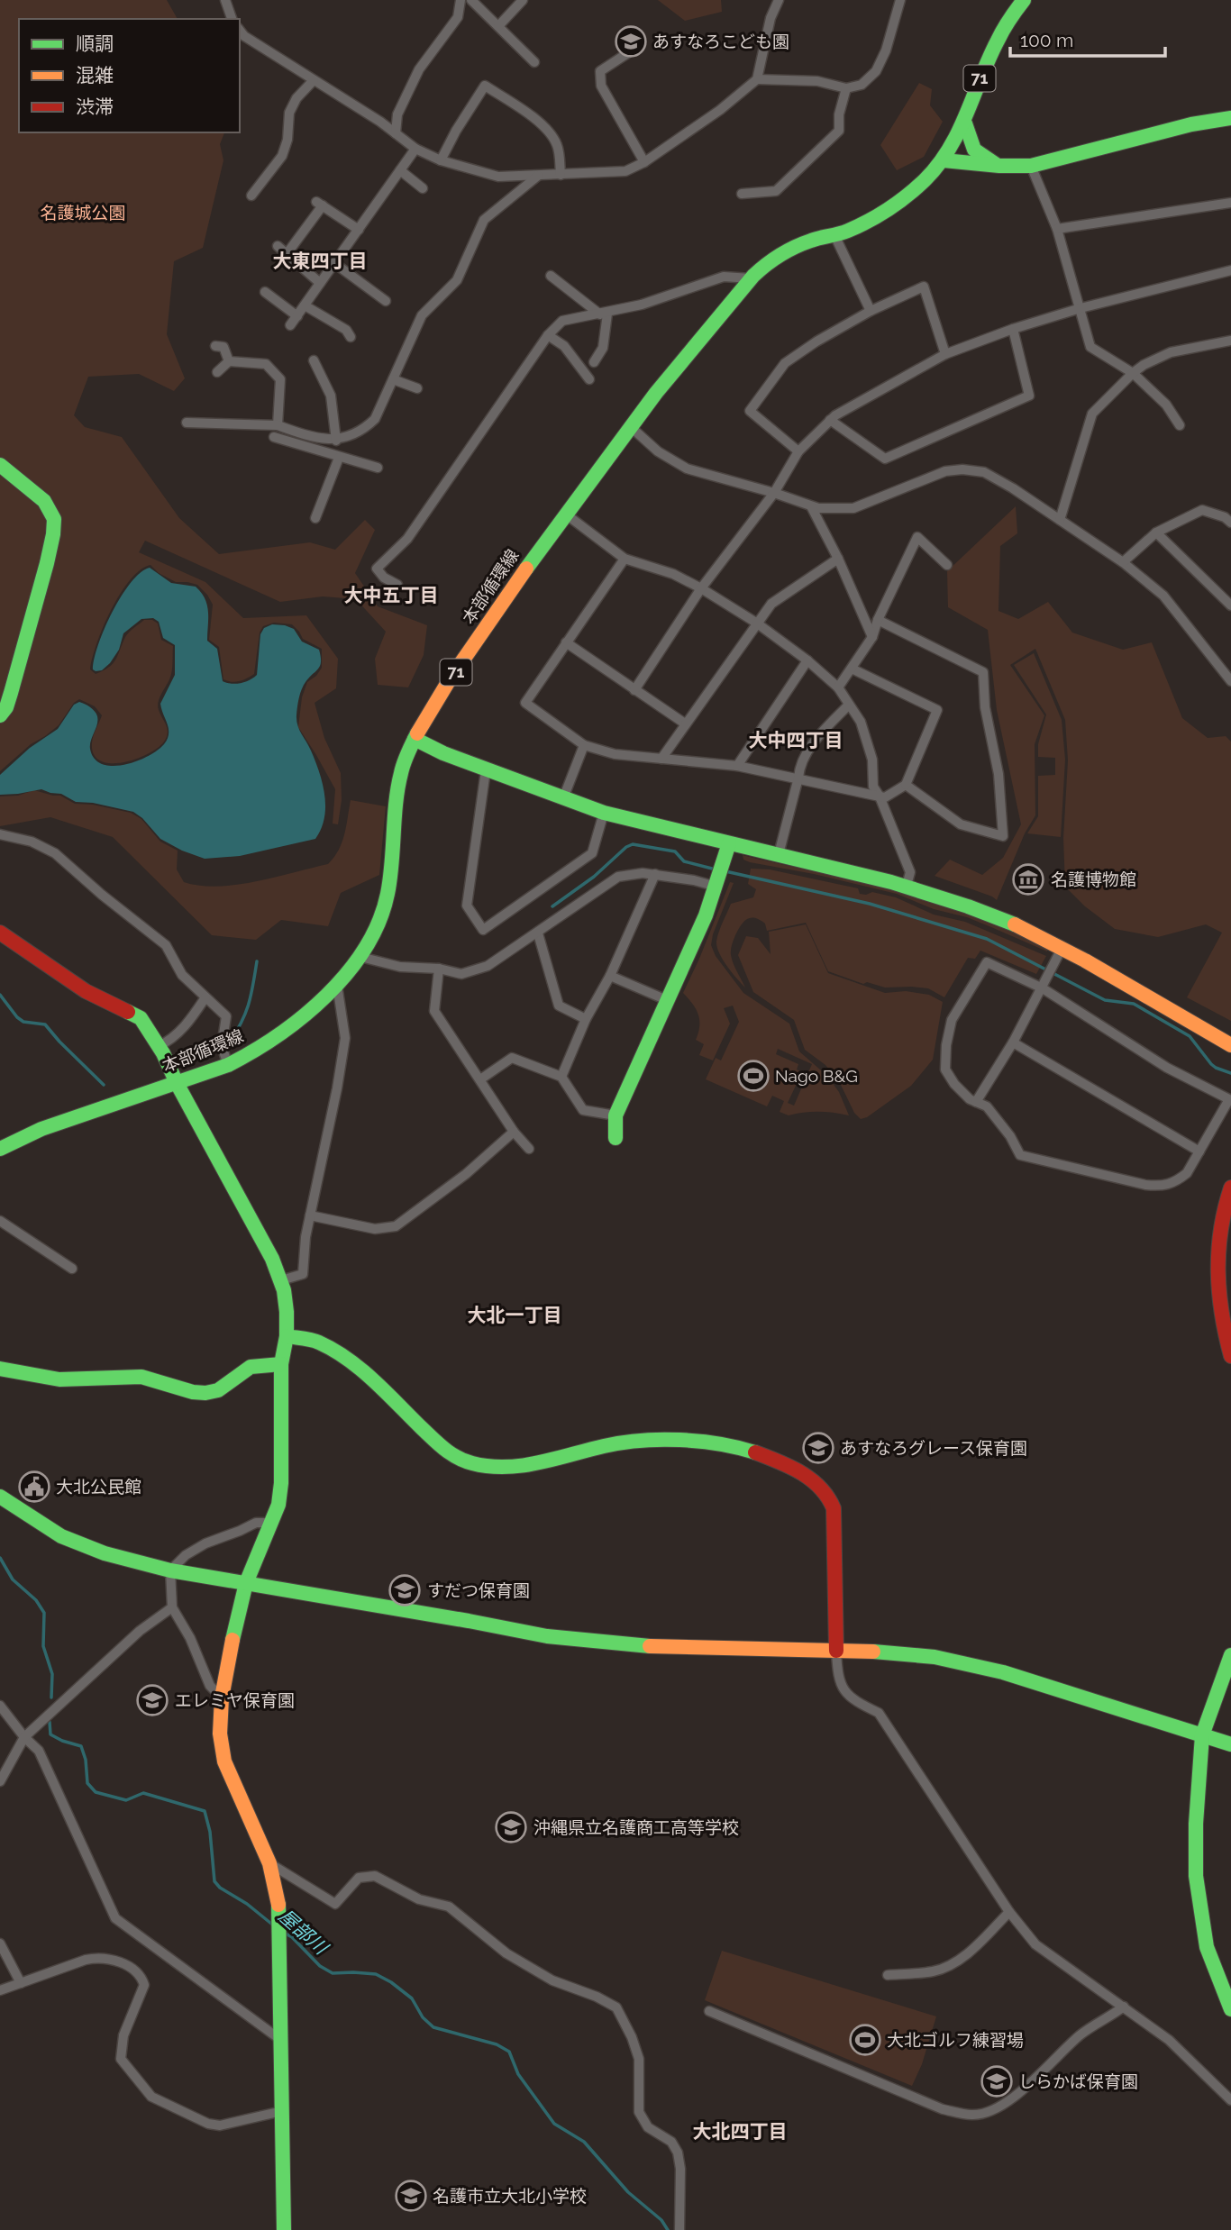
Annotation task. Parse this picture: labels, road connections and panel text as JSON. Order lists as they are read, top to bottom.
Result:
{
  "streets": {
    "street": ["71", "本部循環線"]
  },
  "districts": [
    "大東四丁目",
    "大中五丁目",
    "大中四丁目",
    "大北一丁目",
    "大北四丁目"
  ],
  "water": ["屋部川"],
  "parks": ["名護城公園"],
  "places": {
    "school or university": [
      "あすなろこども園",
      "あすなろグレース保育園",
      "すだつ保育園",
      "エレミヤ保育園",
      "沖縄県立名護商工高等学校",
      "しらかば保育園",
      "名護市立大北小学校"
    ],
    "museum": ["名護博物館"],
    "sports": ["Nago B&G", "大北ゴルフ練習場"],
    "public building": ["大北公民館"]
  },
  "legend": ["順調", "混雑", "渋滞"],
  "scale_bar": "100 m"
}
